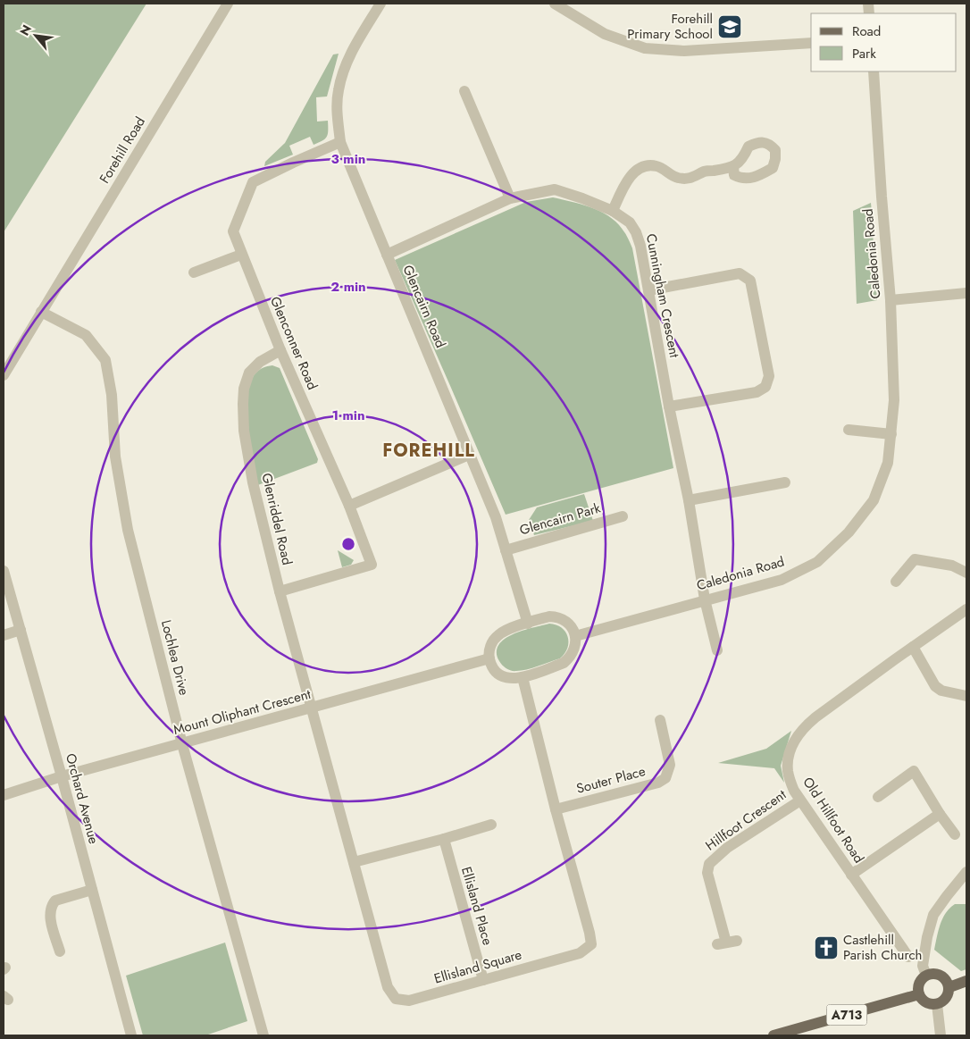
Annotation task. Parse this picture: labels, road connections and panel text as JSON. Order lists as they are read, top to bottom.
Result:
{
  "streets": {
    "main road": ["A713"],
    "street": [
      "Forehill Road",
      "Caledonia Road",
      "Cunningham Crescent",
      "Glencairn Road",
      "Glenconner Road",
      "Glenriddel Road",
      "Glencairn Park",
      "Lochlea Drive",
      "Mount Oliphant Crescent",
      "Souter Place",
      "Orchard Avenue",
      "Hillfoot Crescent",
      "Old Hillfoot Road",
      "Ellisland Place",
      "Ellisland Square"
    ]
  },
  "crossings": [
    ["Forehill Road", "Lochlea Drive"],
    ["Caledonia Road", "Cunningham Crescent"],
    ["Caledonia Road", "Glencairn Road"],
    ["Caledonia Road", "Mount Oliphant Crescent"],
    ["Caledonia Road", "Ellisland Square"],
    ["Cunningham Crescent", "Glencairn Road"],
    ["Glencairn Road", "Glenconner Road"],
    ["Glencairn Road", "Glencairn Park"],
    ["Glencairn Road", "Mount Oliphant Crescent"],
    ["Glencairn Road", "Ellisland Square"],
    ["Glenconner Road", "Glenriddel Road"],
    ["Glenriddel Road", "Mount Oliphant Crescent"],
    ["Glenriddel Road", "Ellisland Square"],
    ["Lochlea Drive", "Mount Oliphant Crescent"],
    ["Mount Oliphant Crescent", "Orchard Avenue"],
    ["Mount Oliphant Crescent", "Ellisland Square"],
    ["Souter Place", "Ellisland Square"],
    ["Hillfoot Crescent", "Old Hillfoot Road"],
    ["Ellisland Place", "Ellisland Square"]
  ],
  "districts": ["FOREHILL"],
  "places": {
    "school or university": ["Forehill Primary School"],
    "church": ["Castlehill Parish Church"]
  },
  "legend": ["Road", "Park"],
  "north": "top left",
  "rings": ["3 min", "2 min", "1 min"]
}
